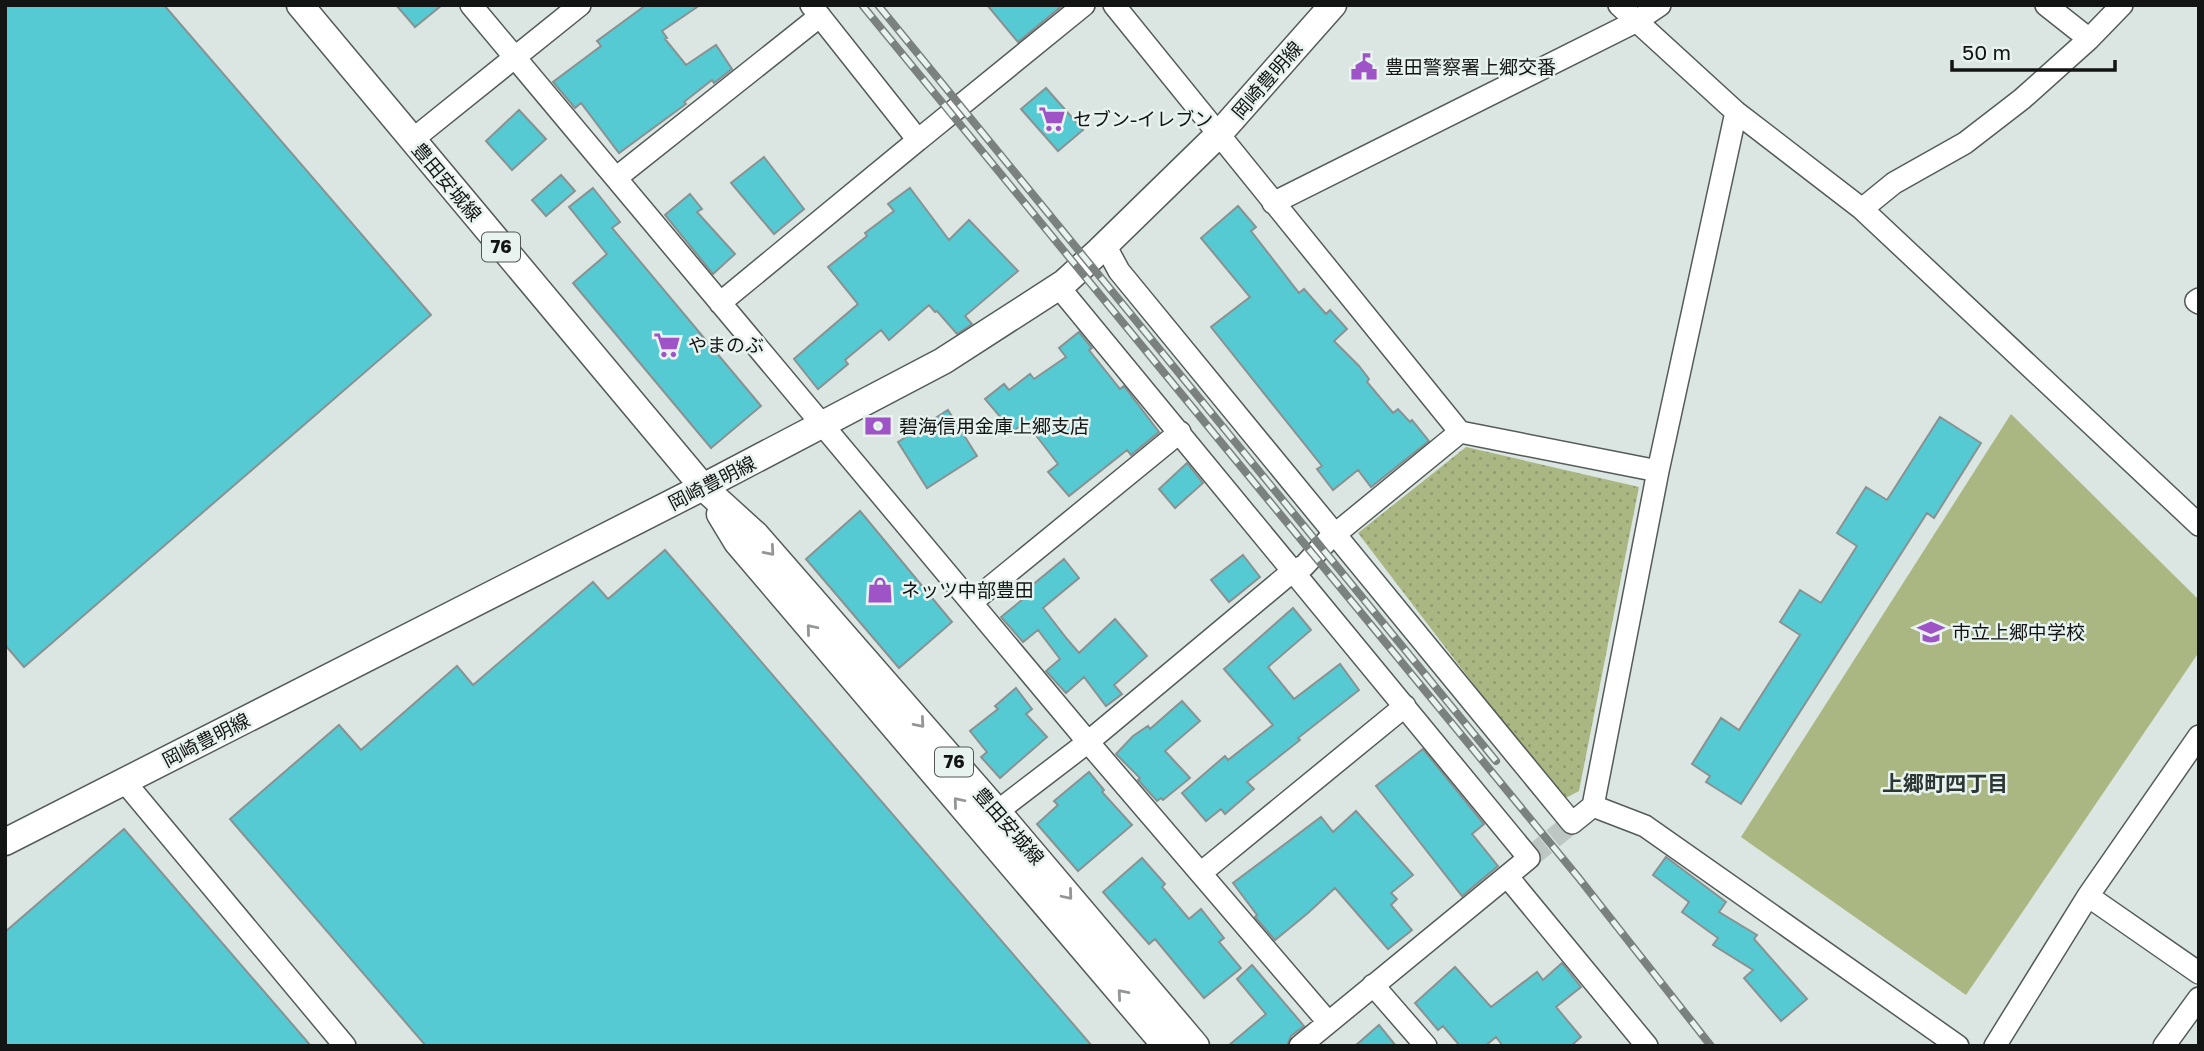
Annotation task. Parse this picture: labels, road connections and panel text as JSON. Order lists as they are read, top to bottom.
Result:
{
  "streets": {
    "main road": ["岡崎豊明線", "豊田安城線", "76"]
  },
  "crossings": [
    ["岡崎豊明線", "豊田安城線"]
  ],
  "districts": ["上郷町四丁目"],
  "places": {
    "public building": ["豊田警察署上郷交番"],
    "supermarket": ["セブン-イレブン", "やまのぶ"],
    "bank": ["碧海信用金庫上郷支店"],
    "shop": ["ネッツ中部豊田"],
    "school or university": ["市立上郷中学校"]
  },
  "scale_bar": "50 m"
}
